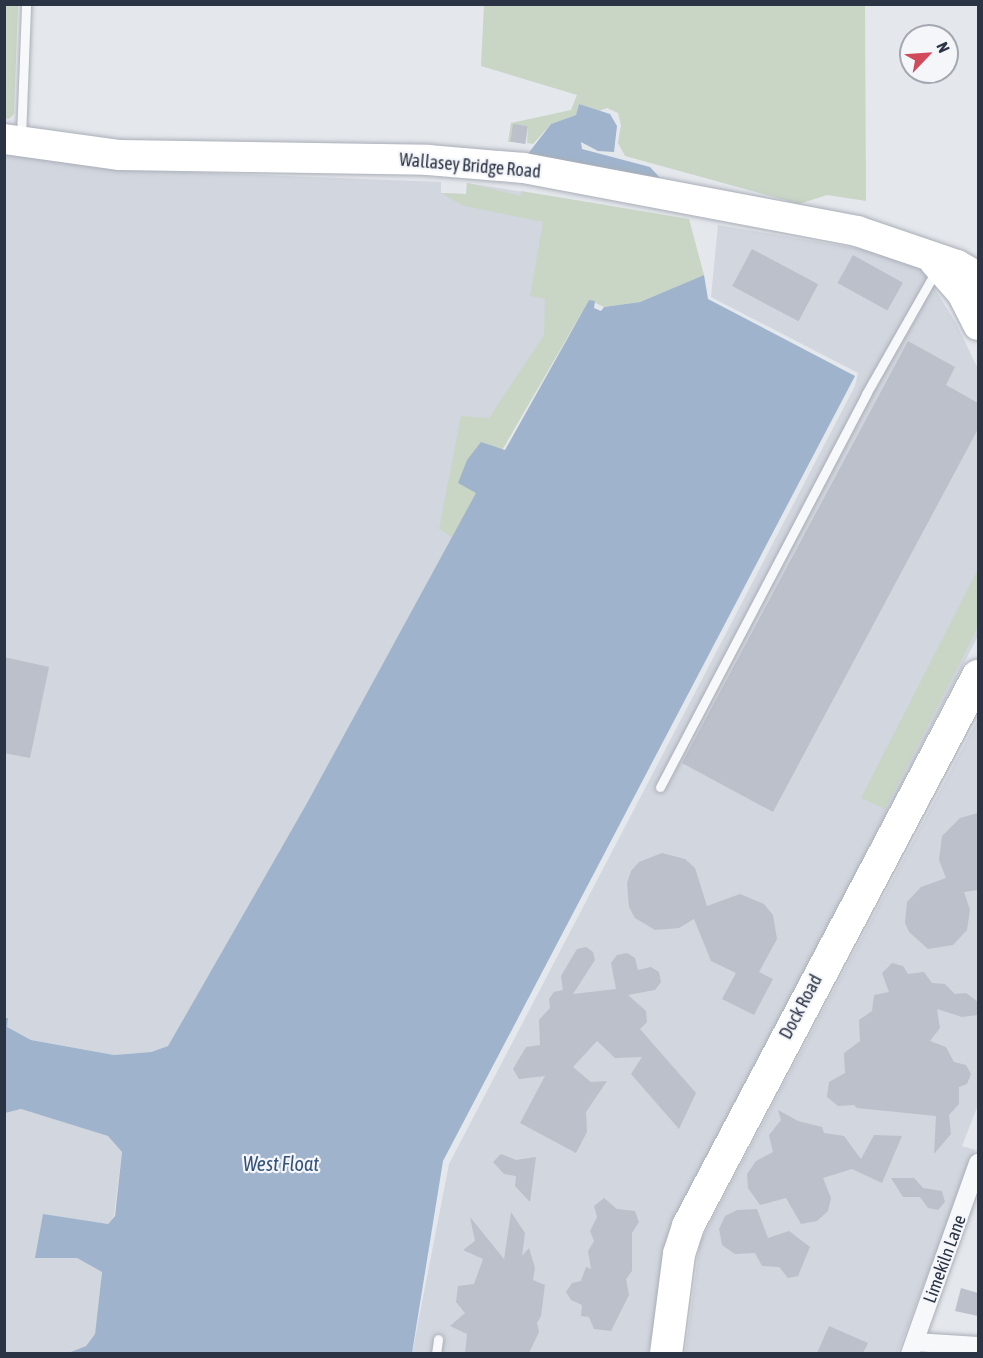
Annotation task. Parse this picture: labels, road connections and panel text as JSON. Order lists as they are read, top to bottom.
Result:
{
  "streets": {
    "highway": ["Dock Road"],
    "main road": ["Wallasey Bridge Road"],
    "street": ["Limekiln Lane"]
  },
  "water": ["West Float"],
  "north": "top right"
}
